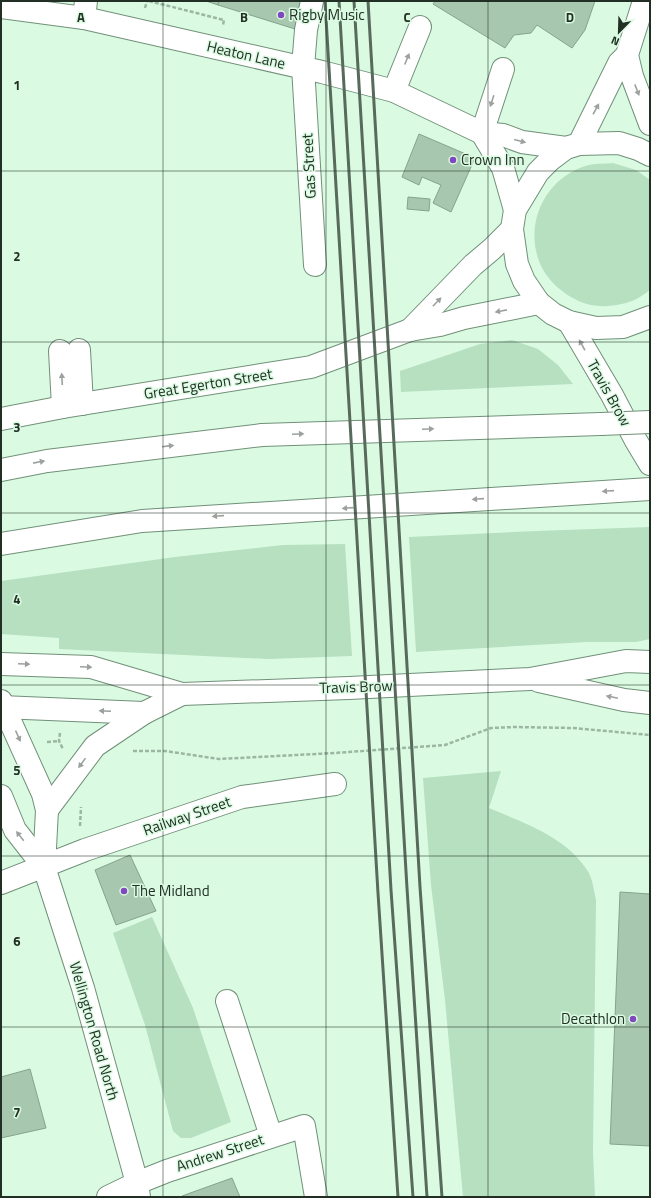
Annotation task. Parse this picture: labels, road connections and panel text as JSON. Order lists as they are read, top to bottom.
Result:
{
  "streets": {
    "main road": [
      "Heaton Lane",
      "Gas Street",
      "Great Egerton Street",
      "Travis Brow",
      "Railway Street",
      "Wellington Road North",
      "Andrew Street"
    ]
  },
  "crossings": [
    ["Heaton Lane", "Gas Street"],
    ["Heaton Lane", "Great Egerton Street"],
    ["Travis Brow", "Wellington Road North"],
    ["Railway Street", "Wellington Road North"],
    ["Wellington Road North", "Andrew Street"]
  ],
  "places": [
    "Rigby Music",
    "Crown Inn",
    "The Midland",
    "Decathlon"
  ],
  "north": "bottom left",
  "grid": {
    "columns": [
      "A",
      "B",
      "C",
      "D"
    ],
    "rows": [
      "1",
      "2",
      "3",
      "4",
      "5",
      "6",
      "7"
    ]
  }
}
